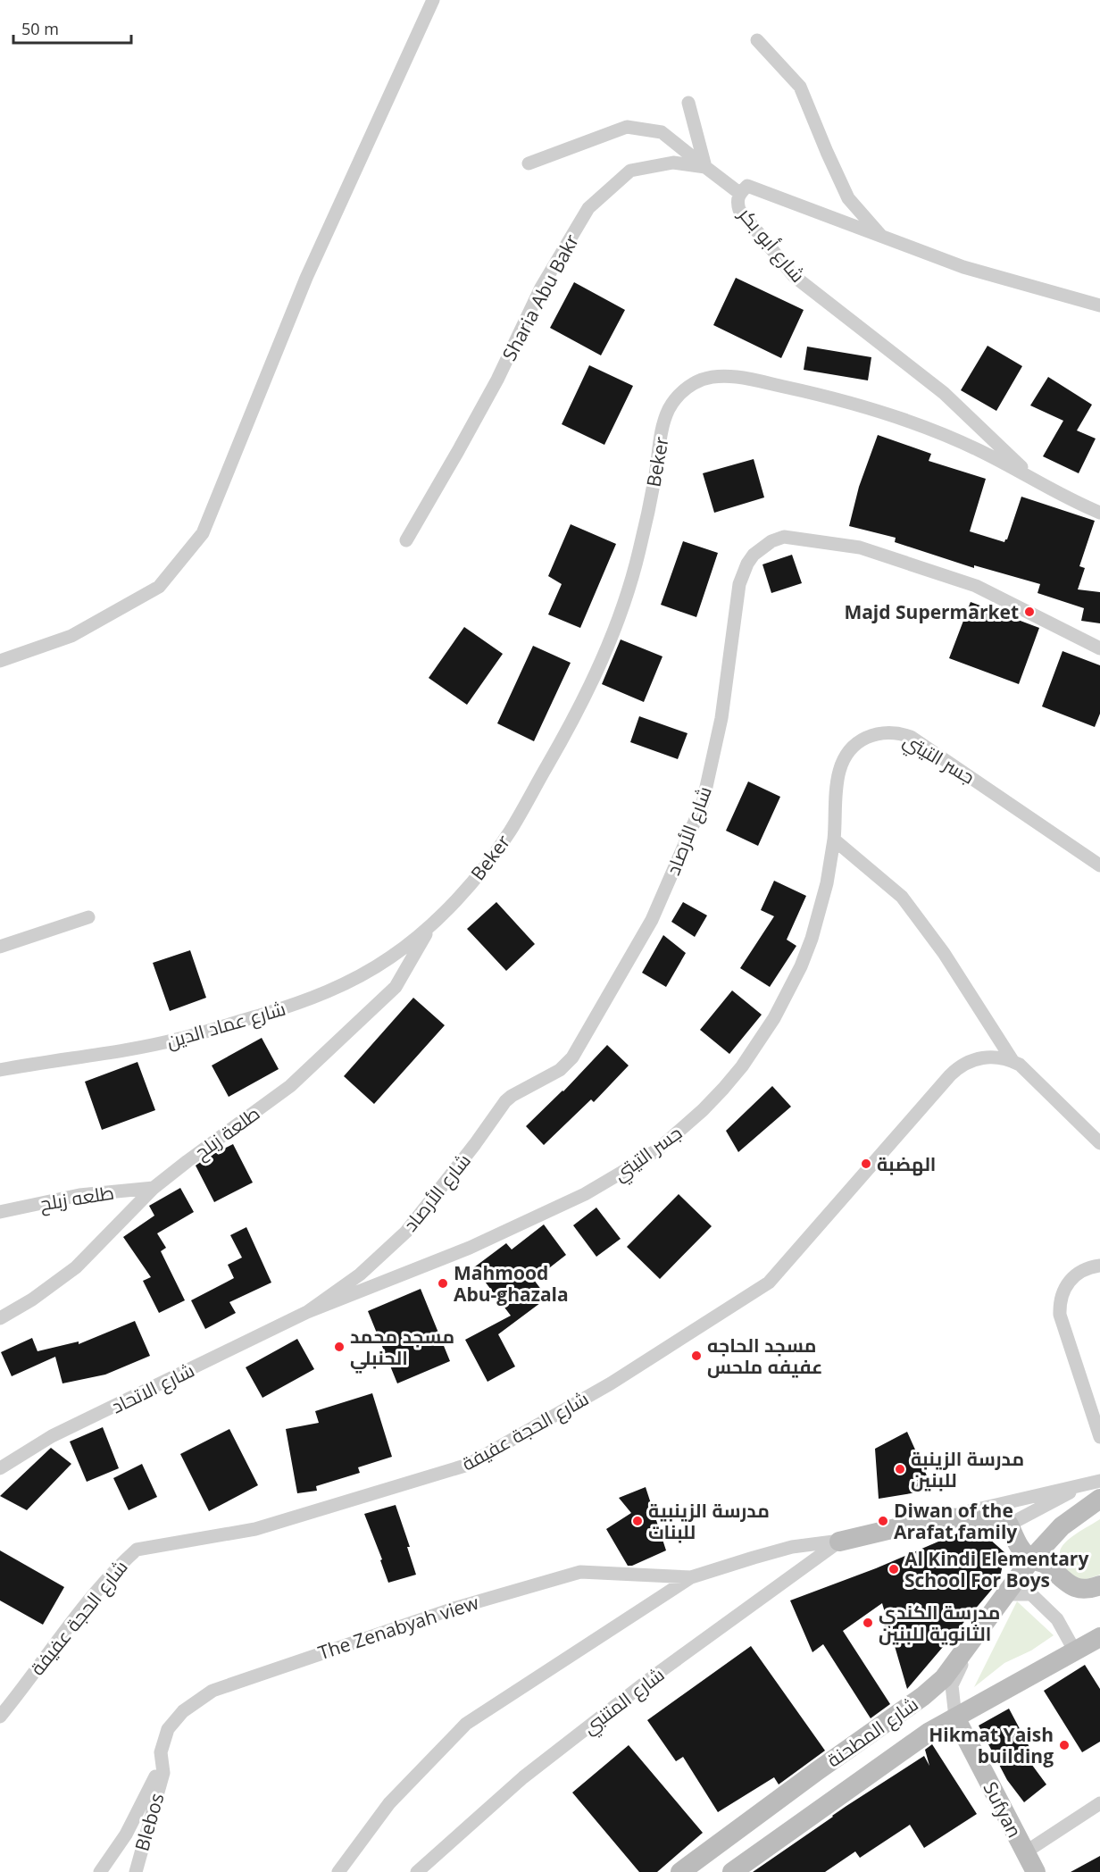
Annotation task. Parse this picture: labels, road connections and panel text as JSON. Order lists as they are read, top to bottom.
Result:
{
  "streets": {
    "main road": ["شارع المطحنة", "Sufyan"],
    "street": [
      "شارع أبو بكر",
      "Sharia Abu Bakr",
      "Beker",
      "جسر التيتي",
      "شارع الأرصاد",
      "شارع عماد الدين",
      "طلعة زبلح",
      "طلعه زبلح",
      "شارع الاتحاد",
      "شارع الحجة عفيفة",
      "The Zenabyah view",
      "شارع المتنبي",
      "Blebos"
    ]
  },
  "crossings": [
    ["شارع أبو بكر", "Sharia Abu Bakr"],
    ["شارع أبو بكر", "Beker"],
    ["Beker", "شارع عماد الدين"],
    ["Beker", "طلعة زبلح"],
    ["جسر التيتي", "شارع الأرصاد"],
    ["جسر التيتي", "شارع الاتحاد"],
    ["شارع الأرصاد", "شارع الاتحاد"],
    ["شارع عماد الدين", "طلعة زبلح"],
    ["طلعة زبلح", "طلعه زبلح"],
    ["The Zenabyah view", "Blebos"],
    ["شارع المطحنة", "Sufyan"]
  ],
  "places": [
    "Majd Supermarket",
    "الهضبة",
    "Mahmood Abu-ghazala",
    "مسجد محمد الحنبلي",
    "مسجد الحاجه عفيفه ملحس",
    "مدرسة الزينبة للبنين",
    "مدرسة الزينبية للبنات",
    "Diwan of the Arafat family",
    "Al Kindi Elementary School For Boys",
    "مدرسة الكندي الثانوية للبنين",
    "Hikmat Yaish building"
  ],
  "scale_bar": "50 m"
}
